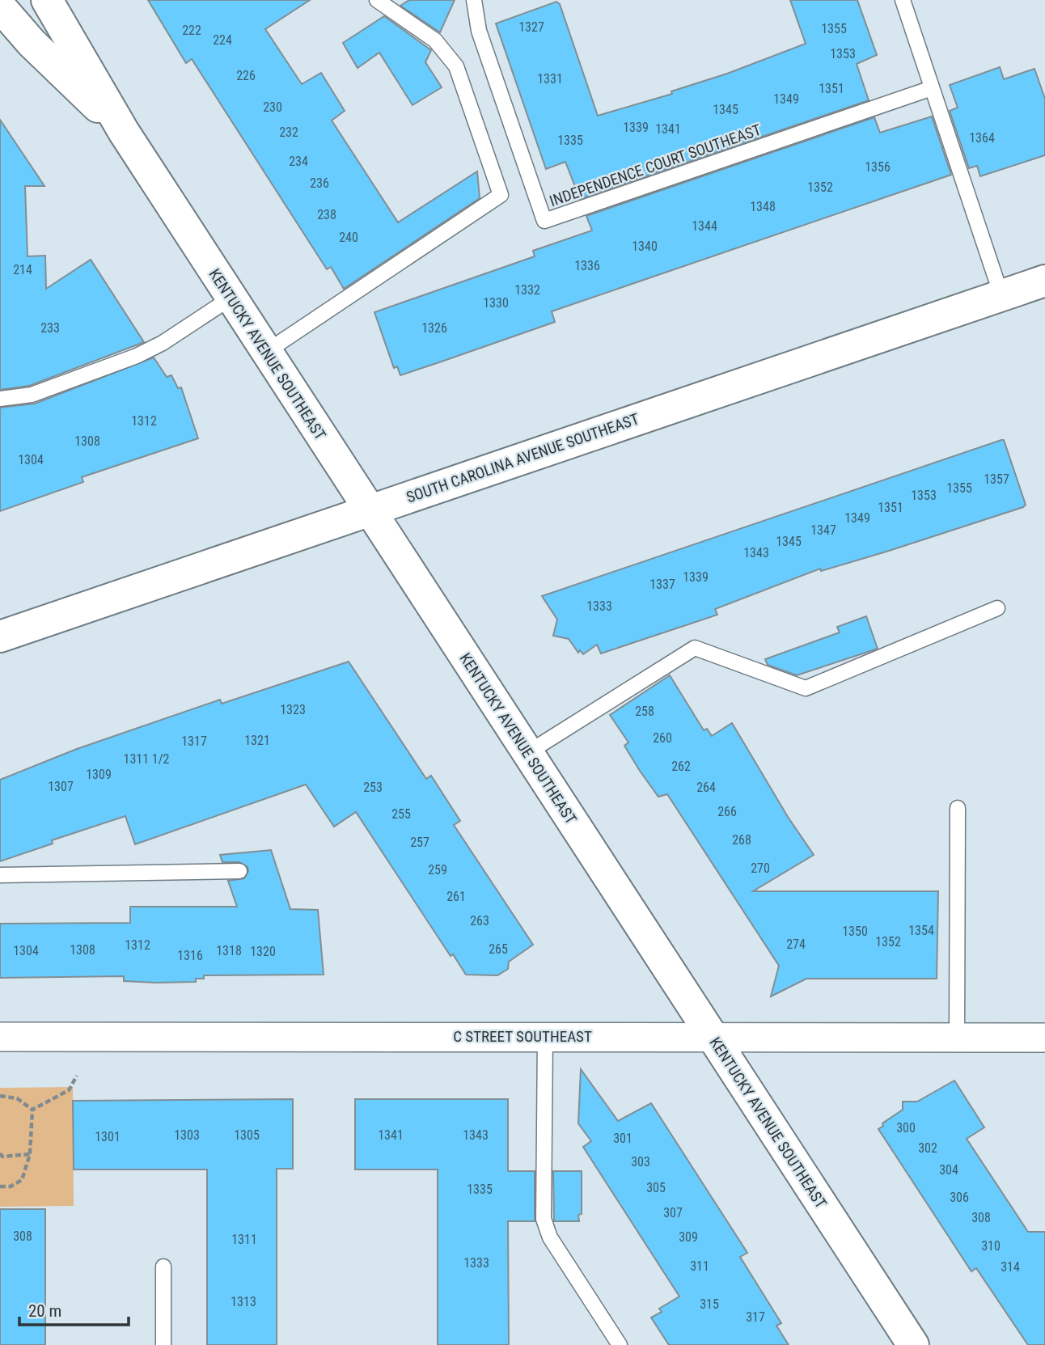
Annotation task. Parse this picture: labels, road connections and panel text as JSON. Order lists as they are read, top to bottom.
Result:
{
  "streets": {
    "street": ["KENTUCKY AVENUE SOUTHEAST", "SOUTH CAROLINA AVENUE SOUTHEAST", "C STREET SOUTHEAST"],
    "lane": ["INDEPENDENCE COURT SOUTHEAST"]
  },
  "crossings": [
    ["KENTUCKY AVENUE SOUTHEAST", "SOUTH CAROLINA AVENUE SOUTHEAST"],
    ["KENTUCKY AVENUE SOUTHEAST", "C STREET SOUTHEAST"]
  ],
  "house_numbers": [
    "1327",
    "1355",
    "222",
    "224",
    "1353",
    "226",
    "1331",
    "1351",
    "1349",
    "230",
    "1345",
    "1339",
    "1341",
    "232",
    "1364",
    "1335",
    "234",
    "1356",
    "236",
    "1352",
    "1348",
    "238",
    "1344",
    "240",
    "1340",
    "1336",
    "214",
    "1332",
    "1330",
    "233",
    "1326",
    "1312",
    "1308",
    "1304",
    "1357",
    "1355",
    "1353",
    "1351",
    "1349",
    "1347",
    "1345",
    "1343",
    "1339",
    "1337",
    "1333",
    "1323",
    "258",
    "260",
    "1321",
    "1317",
    "1311 1/2",
    "262",
    "1309",
    "1307",
    "253",
    "264",
    "266",
    "255",
    "268",
    "257",
    "270",
    "259",
    "261",
    "263",
    "1354",
    "1350",
    "1352",
    "274",
    "1312",
    "265",
    "1308",
    "1304",
    "1318",
    "1320",
    "1316",
    "300",
    "1303",
    "1305",
    "1341",
    "1343",
    "1301",
    "301",
    "302",
    "303",
    "304",
    "305",
    "1335",
    "306",
    "307",
    "308",
    "308",
    "309",
    "1311",
    "310",
    "1333",
    "311",
    "314",
    "1313",
    "315",
    "317"
  ],
  "scale_bar": "20 m"
}
